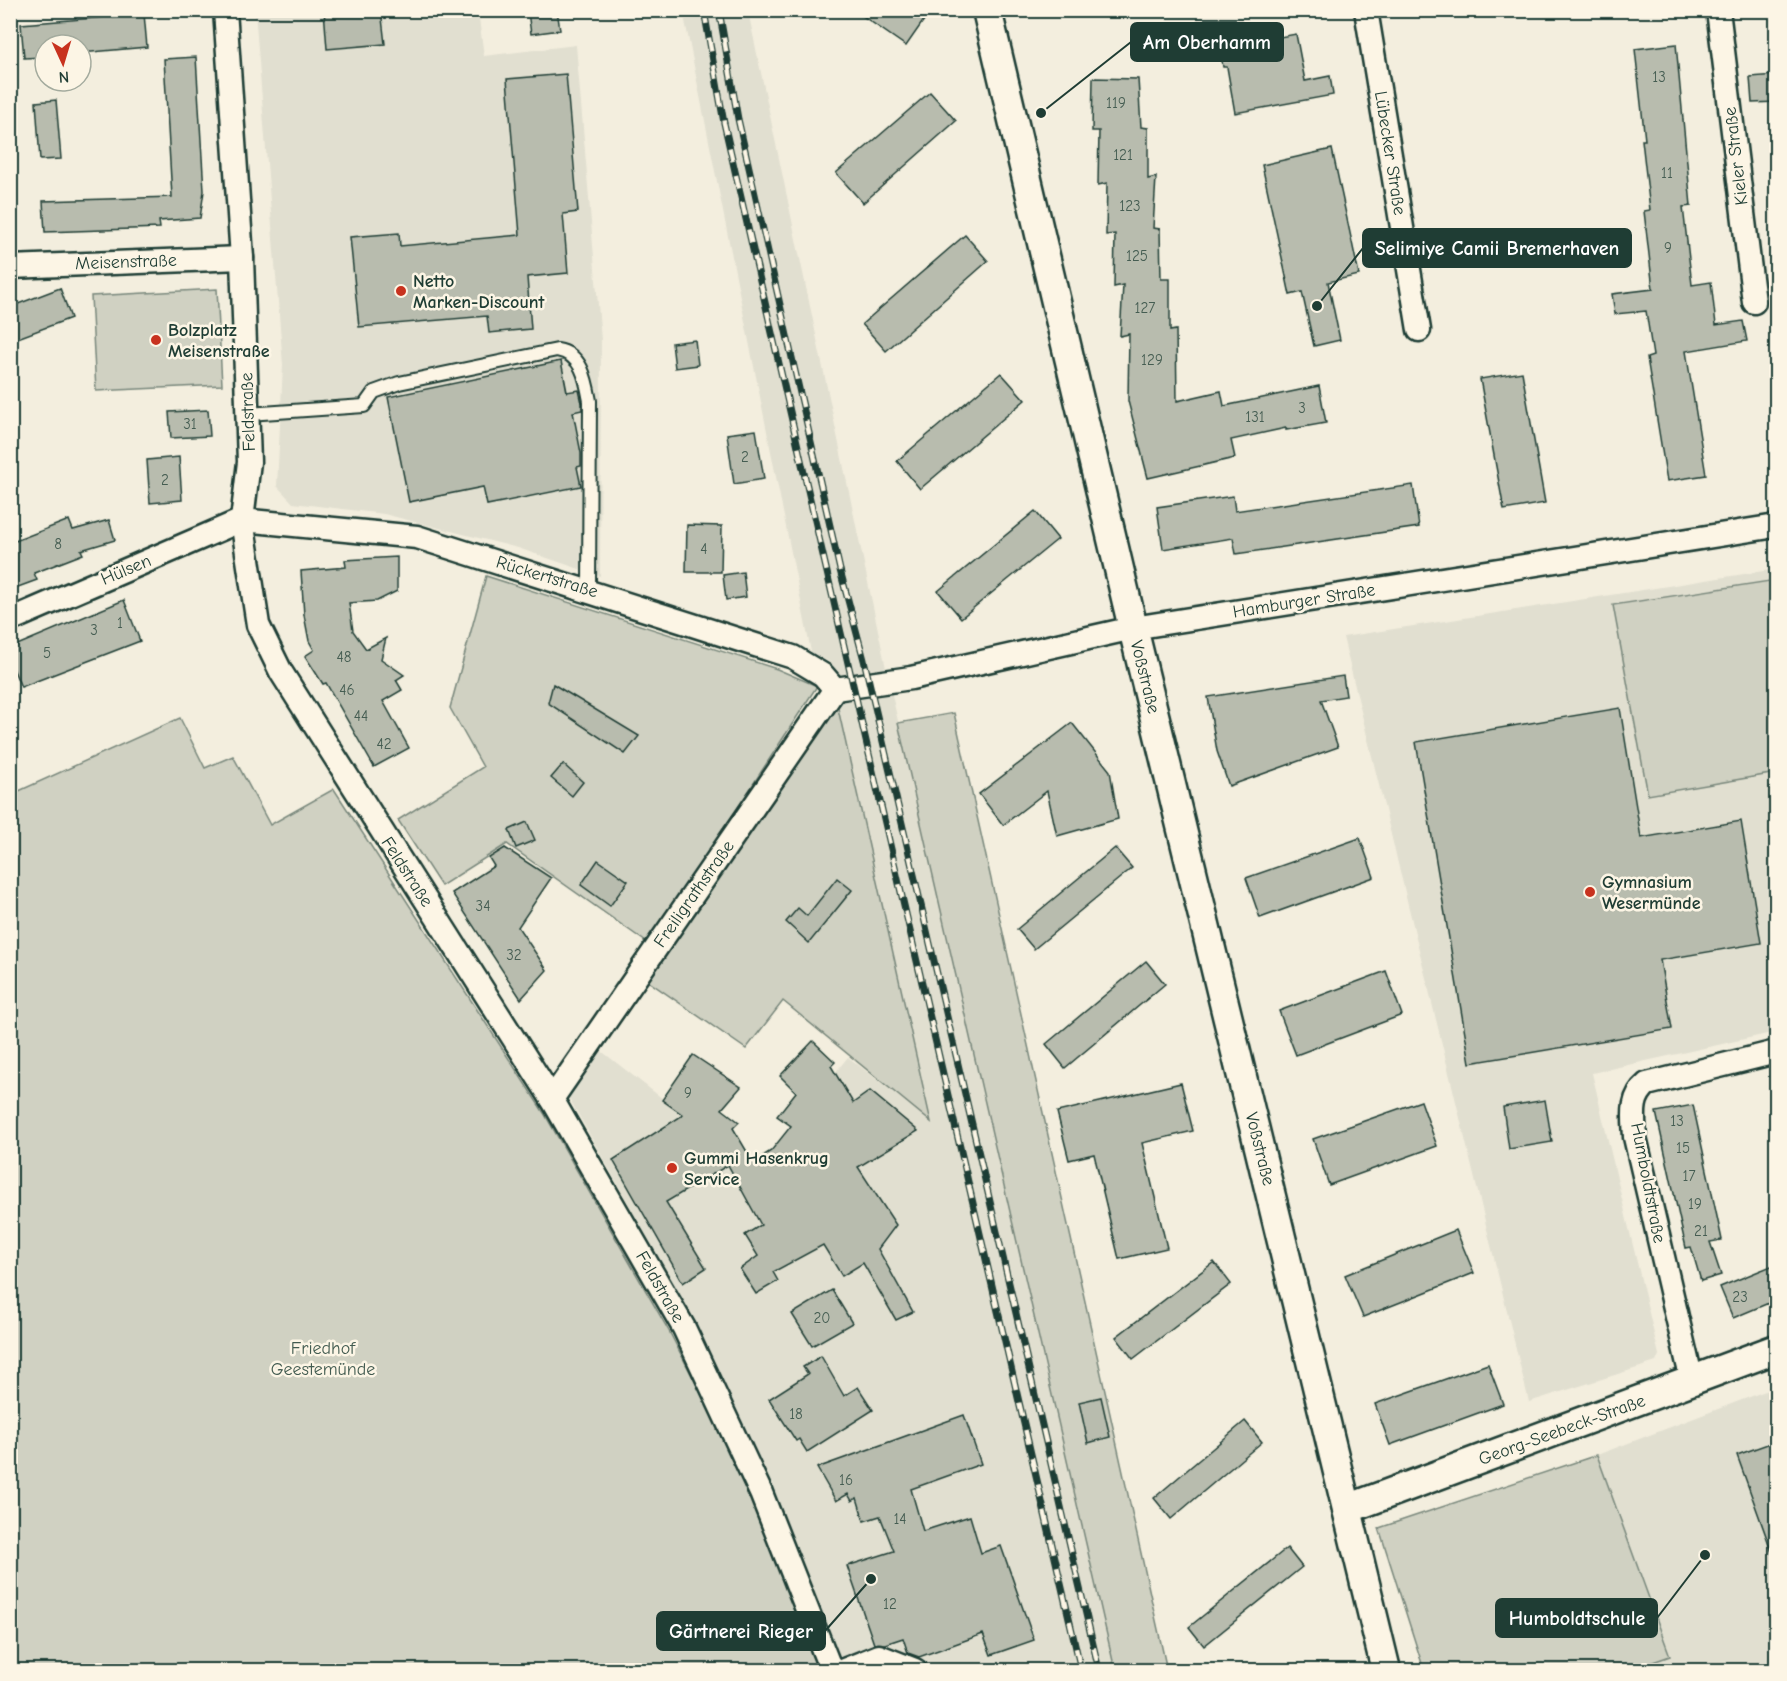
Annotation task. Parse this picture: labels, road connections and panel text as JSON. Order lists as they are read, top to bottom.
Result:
{
  "streets": {
    "street": [
      "Lübecker Straße",
      "Kieler Straße",
      "Meisenstraße",
      "Feldstraße",
      "Hülsen",
      "Rückertstraße",
      "Hamburger Straße",
      "Voßstraße",
      "Freiligrathstraße",
      "Humboldtstraße",
      "Georg-Seebeck-Straße"
    ]
  },
  "crossings": [
    ["Meisenstraße", "Feldstraße"],
    ["Feldstraße", "Hülsen"],
    ["Feldstraße", "Rückertstraße"],
    ["Feldstraße", "Freiligrathstraße"],
    ["Hülsen", "Rückertstraße"],
    ["Rückertstraße", "Hamburger Straße"],
    ["Rückertstraße", "Freiligrathstraße"],
    ["Hamburger Straße", "Voßstraße"],
    ["Hamburger Straße", "Freiligrathstraße"],
    ["Voßstraße", "Georg-Seebeck-Straße"],
    ["Humboldtstraße", "Georg-Seebeck-Straße"]
  ],
  "parks": ["Friedhof Geestemünde"],
  "places": [
    "Am Oberhamm",
    "Netto Marken-Discount",
    "Selimiye Camii Bremerhaven",
    "Bolzplatz Meisenstraße",
    "Gymnasium Wesermünde",
    "Gummi Hasenkrug Service",
    "Humboldtschule",
    "Gärtnerei Rieger"
  ],
  "house_numbers": [
    "13",
    "119",
    "121",
    "11",
    "123",
    "9",
    "125",
    "127",
    "129",
    "3",
    "131",
    "31",
    "2",
    "2",
    "8",
    "4",
    "1",
    "3",
    "5",
    "48",
    "46",
    "44",
    "42",
    "34",
    "32",
    "9",
    "13",
    "15",
    "17",
    "19",
    "21",
    "23",
    "20",
    "18",
    "16",
    "14",
    "12"
  ],
  "north": "bottom"
}
